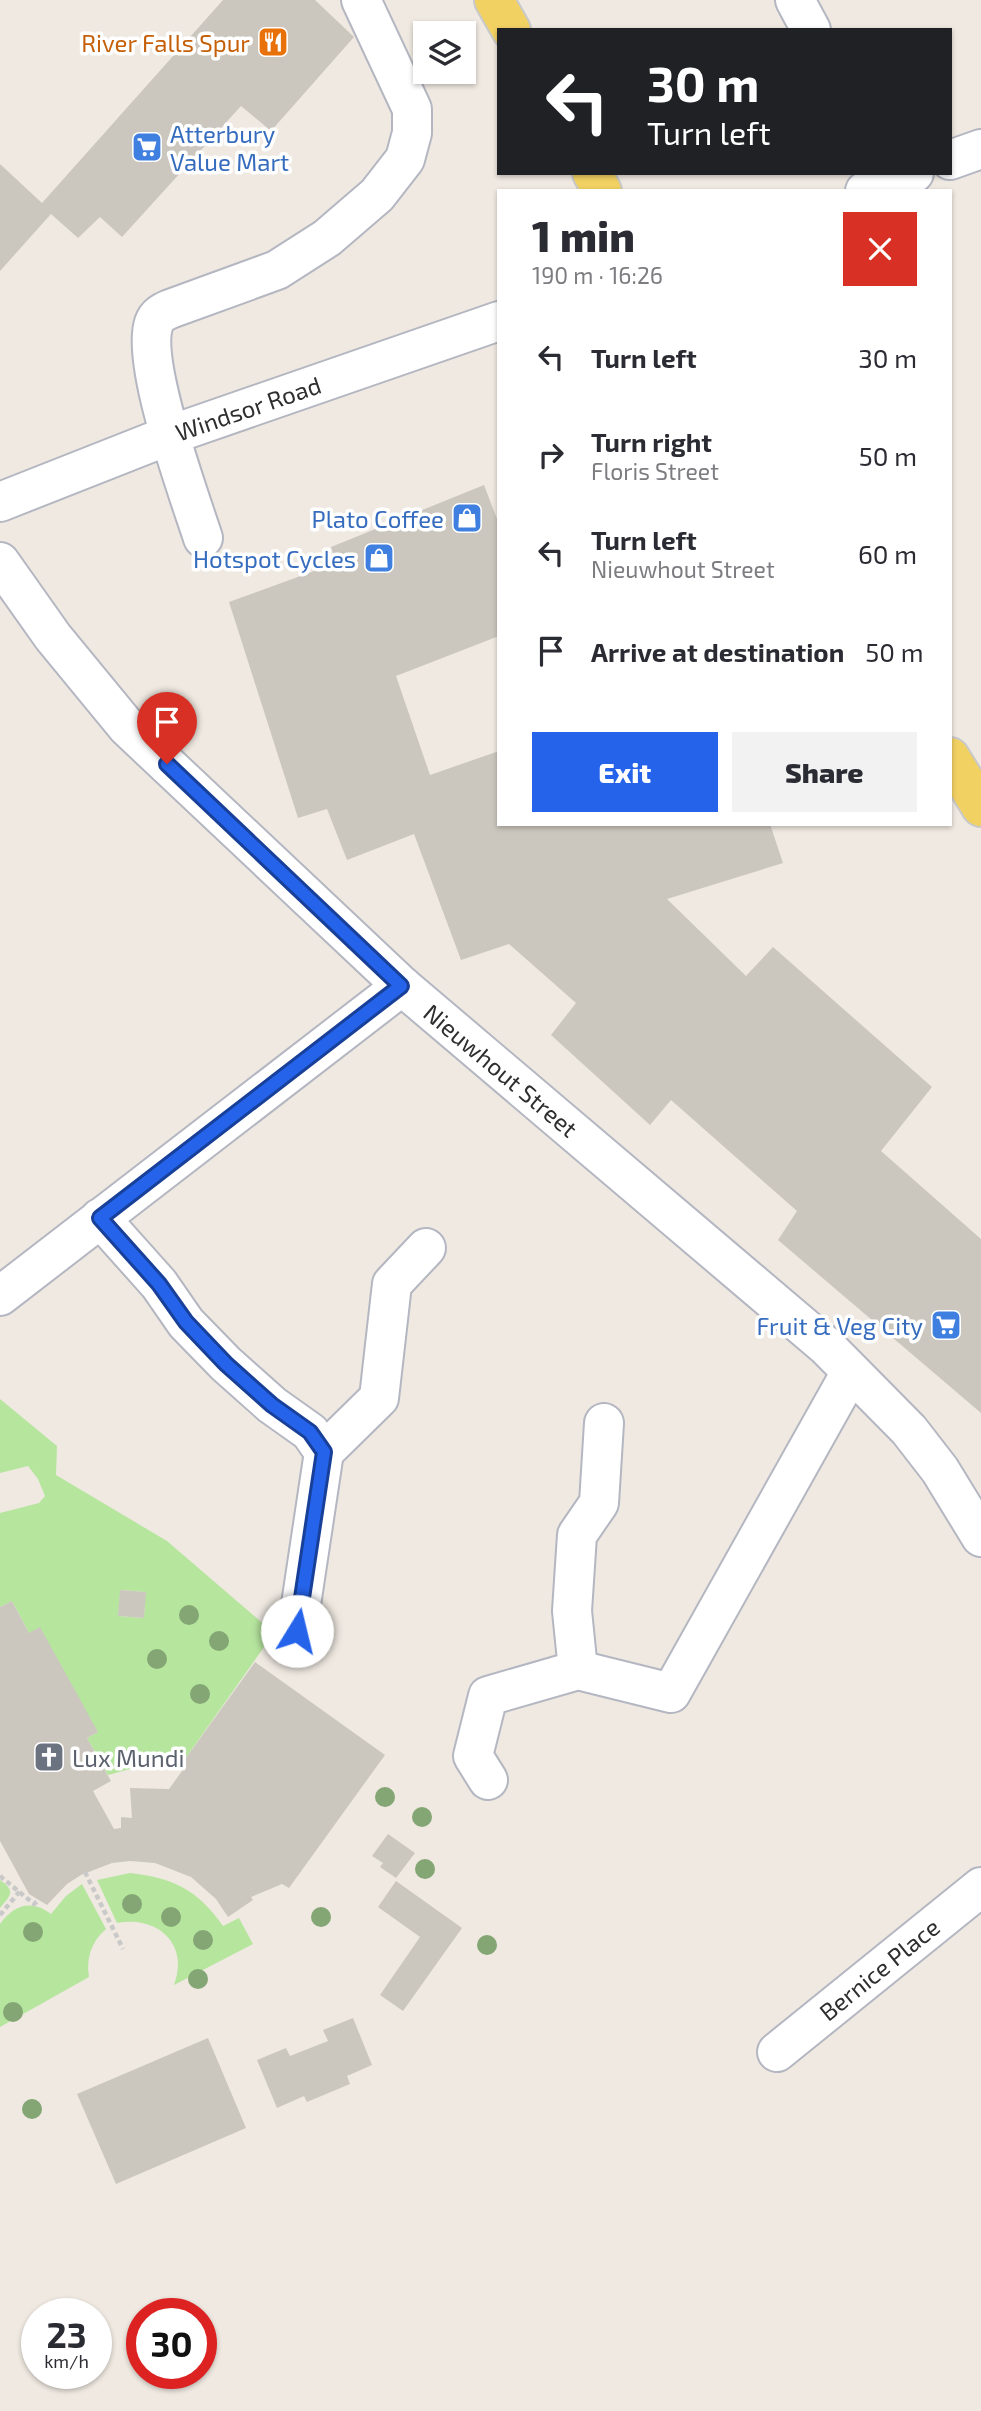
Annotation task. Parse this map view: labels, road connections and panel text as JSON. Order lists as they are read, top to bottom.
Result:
{
  "streets": {
    "street": ["Windsor Road", "Nieuwhout Street", "Bernice Place"]
  },
  "places": {
    "restaurant": ["River Falls Spur"],
    "supermarket": ["Atterbury Value Mart", "Fruit & Veg City"],
    "shop": ["Plato Coffee", "Hotspot Cycles"],
    "church": ["Lux Mundi"]
  },
  "page": {
    "turn": ["30 m", "Turn left"],
    "heading": ["1 min", "190 m · 16:26"],
    "list": [
      {
        "name": "Turn left",
        "value": "30 m"
      },
      {
        "name": "Turn right",
        "note": "Floris Street",
        "value": "50 m"
      },
      {
        "name": "Turn left",
        "note": "Nieuwhout Street",
        "value": "60 m"
      },
      {
        "name": "Arrive at destination",
        "value": "50 m"
      }
    ],
    "buttons": ["Exit", "Share"],
    "speed": "23 km/h",
    "limit": "30"
  }
}
